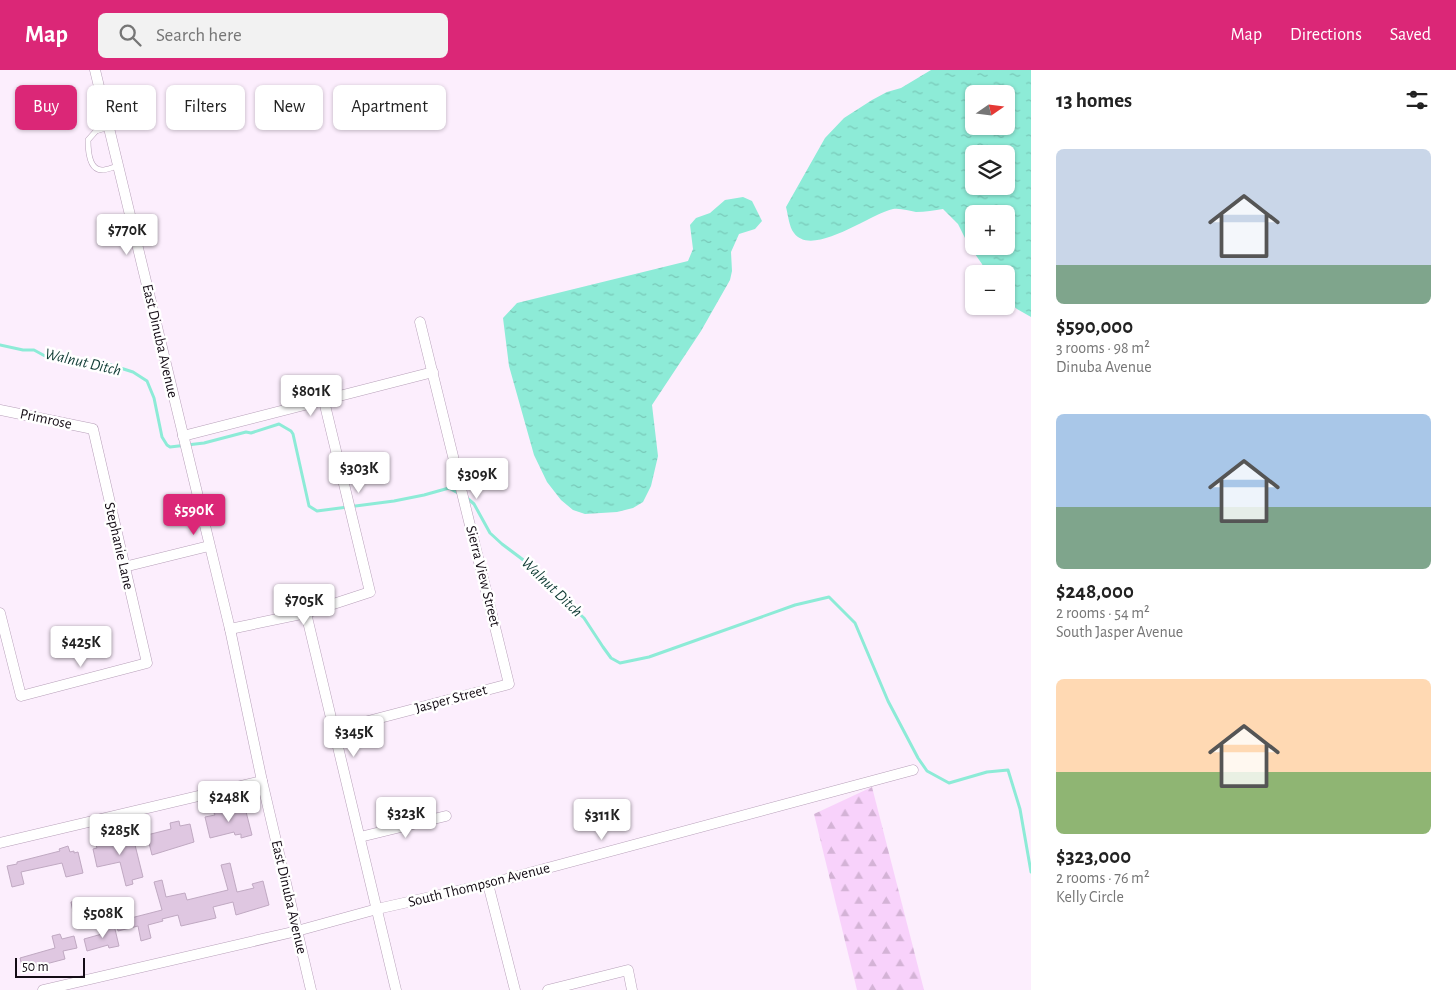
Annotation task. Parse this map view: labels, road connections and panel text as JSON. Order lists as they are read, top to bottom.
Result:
{
  "streets": {
    "street": [
      "East Dinuba Avenue",
      "Primrose",
      "Stephanie Lane",
      "Sierra View Street",
      "Jasper Street",
      "South Thompson Avenue"
    ]
  },
  "crossings": [
    ["East Dinuba Avenue", "South Thompson Avenue"],
    ["Primrose", "Stephanie Lane"],
    ["Sierra View Street", "Jasper Street"]
  ],
  "water": ["Walnut Ditch"],
  "scale_bar": "50 m",
  "north": "right",
  "page": {
    "header": "Map",
    "search": "Search here",
    "nav": ["Map", "Directions", "Saved"],
    "heading": "13 homes",
    "map_buttons": ["+", "−"],
    "chip": [
      "Buy",
      "Rent",
      "Filters",
      "New",
      "Apartment"
    ],
    "list": [
      {
        "name": "$590,000",
        "note": "3 rooms · 98 m² · Dinuba Avenue"
      },
      {
        "name": "$248,000",
        "note": "2 rooms · 54 m² · South Jasper Avenue"
      },
      {
        "name": "$323,000",
        "note": "2 rooms · 76 m² · Kelly Circle"
      }
    ],
    "price": [
      "$770K",
      "$801K",
      "$303K",
      "$309K",
      "$590K",
      "$705K",
      "$425K",
      "$345K",
      "$248K",
      "$323K",
      "$311K",
      "$285K",
      "$508K"
    ],
    "scale": "50 m"
  }
}
